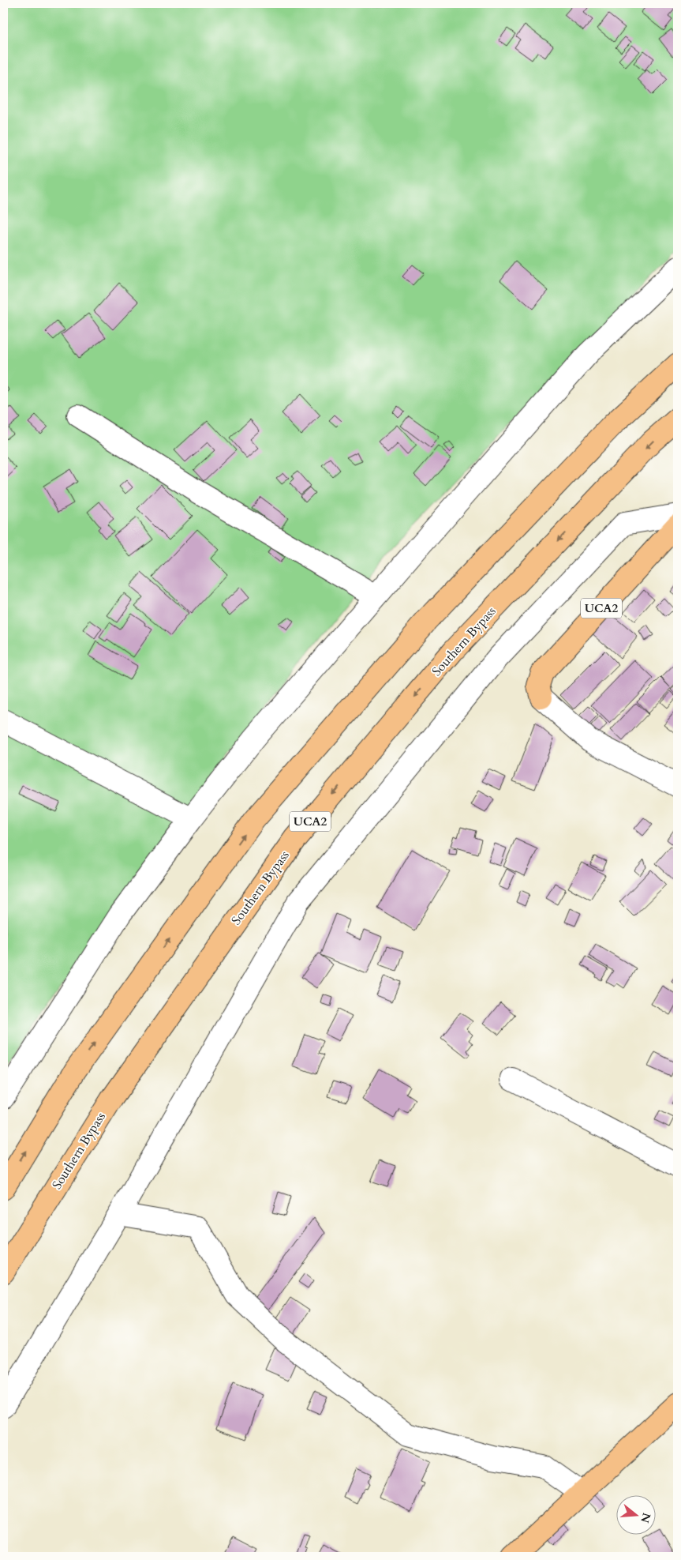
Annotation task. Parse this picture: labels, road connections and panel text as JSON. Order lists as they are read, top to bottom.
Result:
{
  "streets": {
    "main road": ["UCA2", "Southern Bypass"]
  },
  "north": "right"
}
